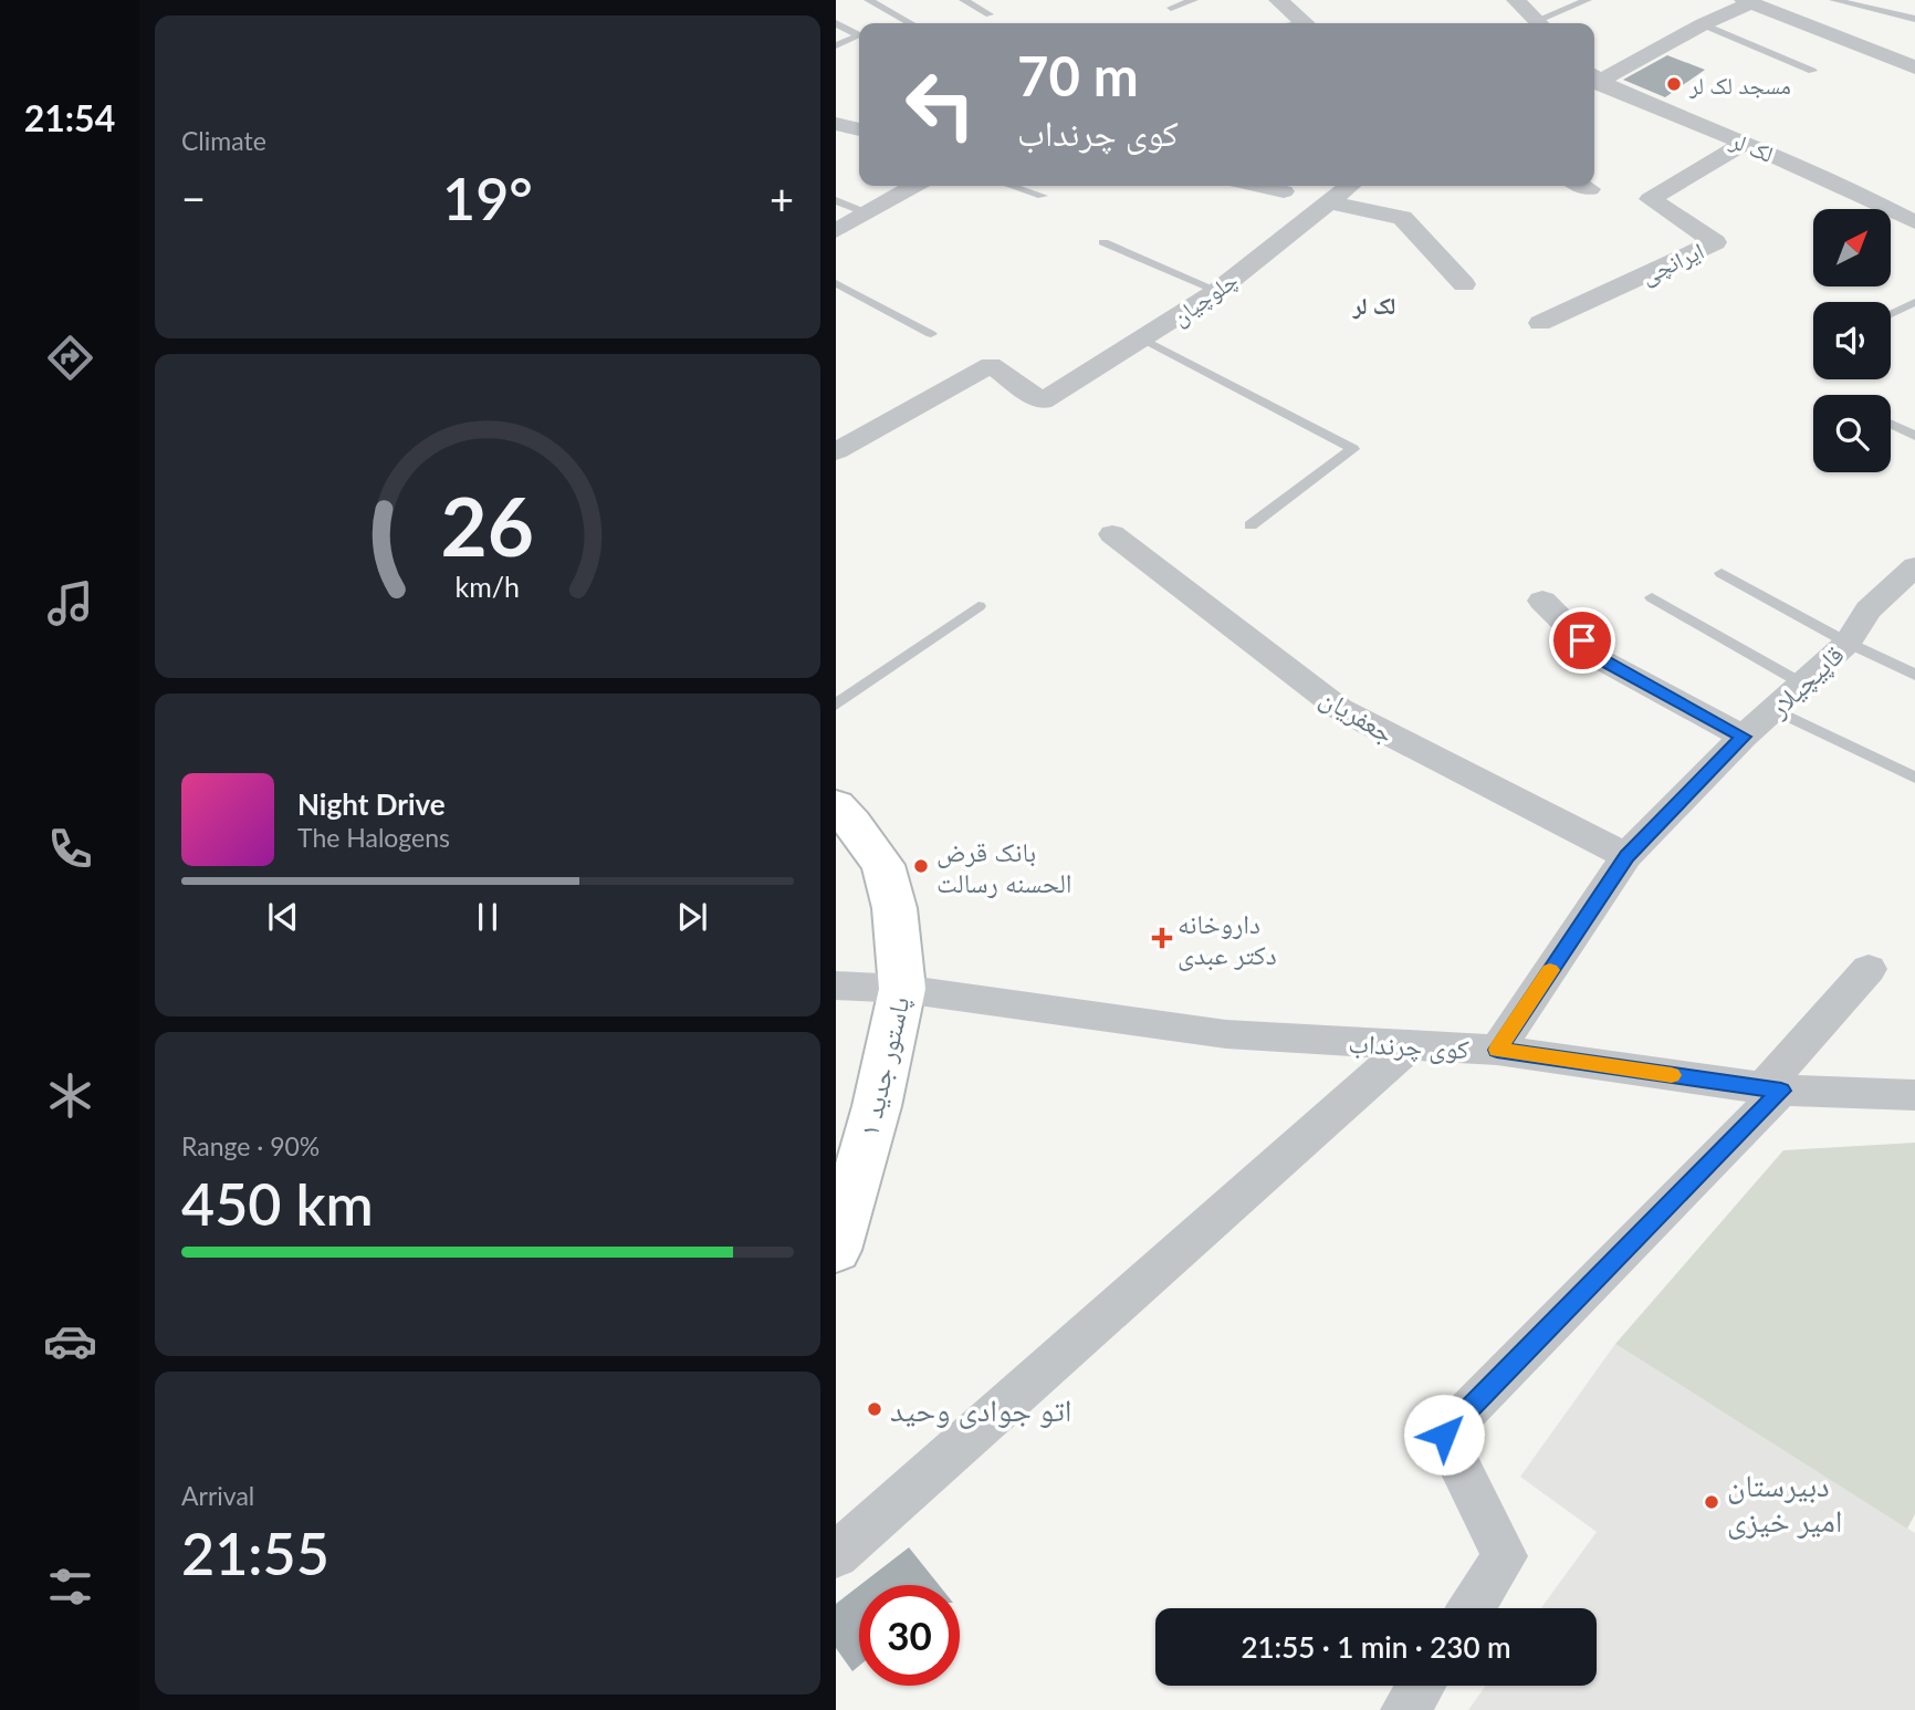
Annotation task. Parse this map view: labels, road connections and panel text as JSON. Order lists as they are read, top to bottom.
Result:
{
  "streets": {
    "main road": ["پاستور جدید ۱"],
    "street": [
      "لک لر",
      "ایرانچی",
      "چلوچیان",
      "قاپیچیلار",
      "جعفریان",
      "کوی چرنداب"
    ]
  },
  "crossings": [
    ["لک لر", "ایرانچی"],
    ["قاپیچیلار", "جعفریان"],
    ["قاپیچیلار", "کوی چرنداب"],
    ["کوی چرنداب", "پاستور جدید ۱"]
  ],
  "districts": ["لک لر"],
  "places": {
    "other": [
      "مسجد لک لر",
      "بانک قرض الحسنه رسالت",
      "اتو جوادی وحید",
      "دبیرستان امیر خیزی"
    ],
    "health": ["داروخانه دکتر عبدی"]
  },
  "north": "top right",
  "page": {
    "tabs": "21:54",
    "tile": [
      "Climate",
      ["Range · 90%", "450 km"],
      ["Arrival", "21:55"]
    ],
    "turn": ["70 m", "کوی چرنداب"],
    "heat": ["−", "19°", "+"],
    "song": ["Night Drive", "The Halogens"],
    "limit": "30",
    "trip": "21:55 · 1 min · 230 m",
    "gauge": ["26", "km/h"]
  }
}
